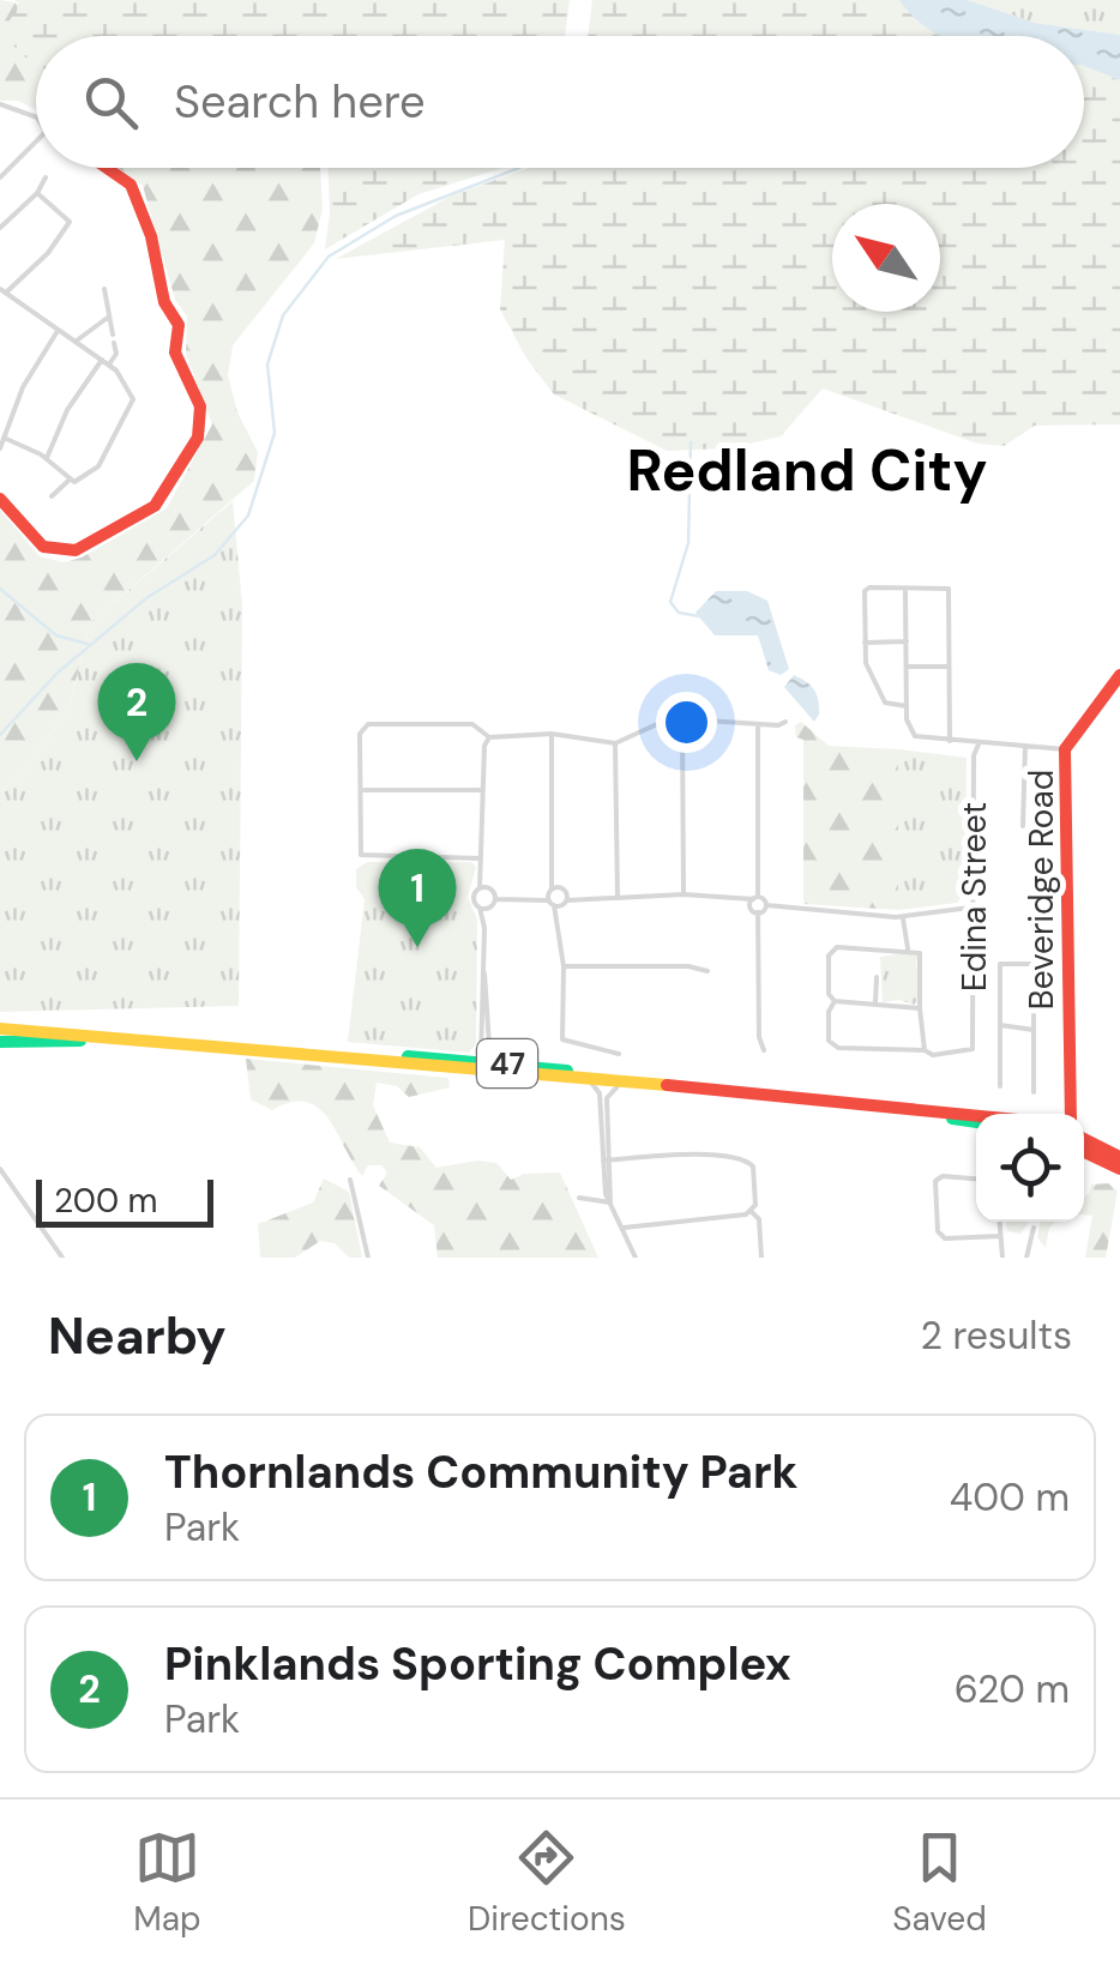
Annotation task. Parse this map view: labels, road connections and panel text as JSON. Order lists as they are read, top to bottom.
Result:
{
  "streets": {
    "main road": ["Beveridge Road", "47"],
    "street": ["Edina Street"]
  },
  "districts": ["Redland City"],
  "scale_bar": "200 m",
  "north": "top left",
  "page": {
    "search": "Search here",
    "pins": ["2", "1"],
    "scale": "200 m",
    "heading": ["Nearby", "2 results"],
    "list": [
      {
        "mark": "1",
        "name": "Thornlands Community Park",
        "note": "Park",
        "value": "400 m"
      },
      {
        "mark": "2",
        "name": "Pinklands Sporting Complex",
        "note": "Park",
        "value": "620 m"
      }
    ],
    "nav": ["Map", "Directions", "Saved"]
  }
}
